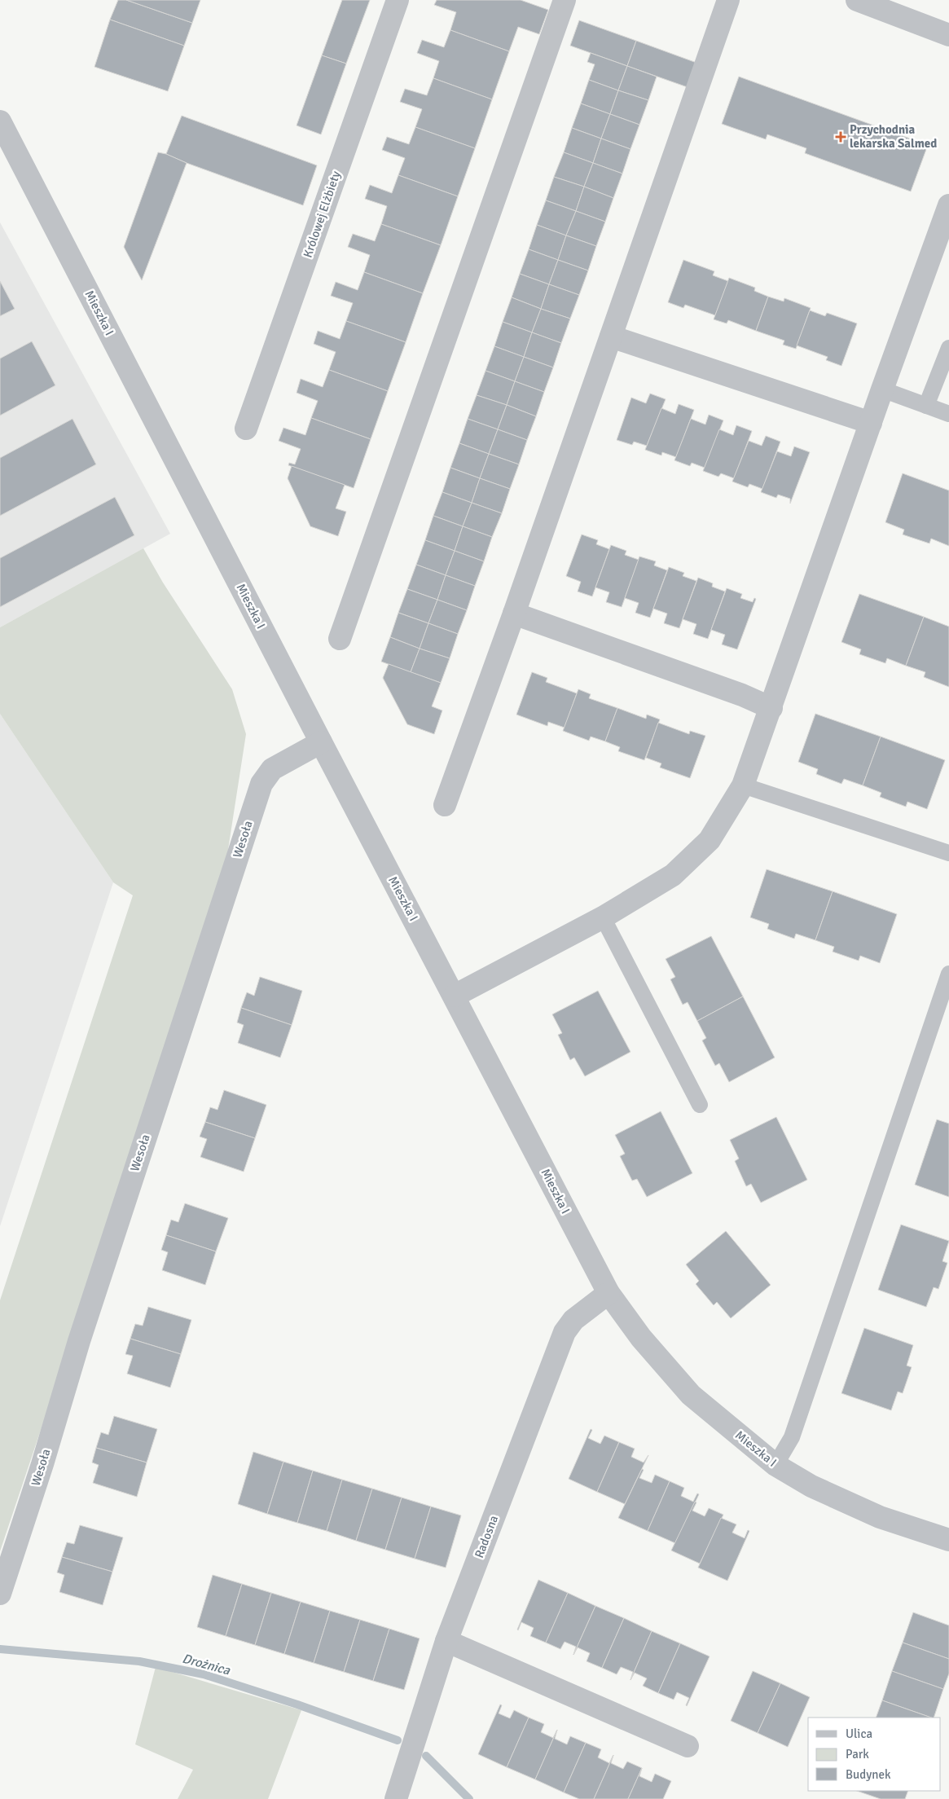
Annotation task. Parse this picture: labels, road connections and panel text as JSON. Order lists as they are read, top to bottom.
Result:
{
  "streets": {
    "street": [
      "Królowej Elżbiety",
      "Mieszka I",
      "Wesoła",
      "Radosna"
    ]
  },
  "crossings": [
    ["Mieszka I", "Wesoła"],
    ["Mieszka I", "Radosna"]
  ],
  "water": ["Drożnica"],
  "places": {
    "health": ["Przychodnia lekarska Salmed"]
  },
  "legend": ["Ulica", "Park", "Budynek"]
}
